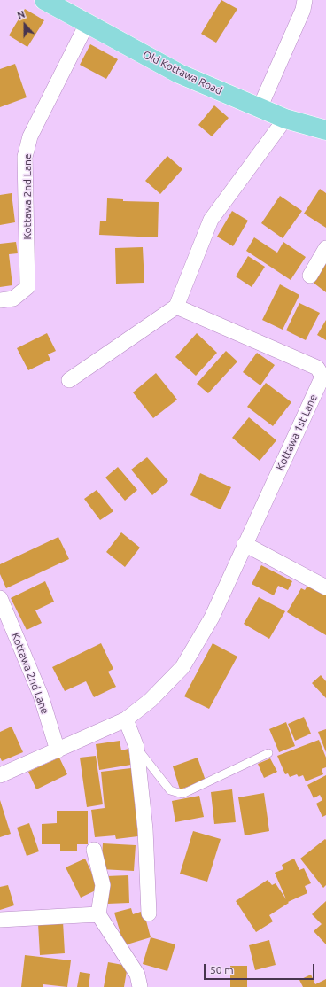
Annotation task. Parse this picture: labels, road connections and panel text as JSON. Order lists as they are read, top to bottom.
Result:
{
  "streets": {
    "main road": ["Old Kottawa Road"],
    "street": ["Kottawa 2nd Lane", "Kottawa 1st Lane"]
  },
  "crossings": [
    ["Old Kottawa Road", "Kottawa 2nd Lane"],
    ["Kottawa 2nd Lane", "Kottawa 1st Lane"]
  ],
  "scale_bar": "50 m",
  "north": "top"
}
